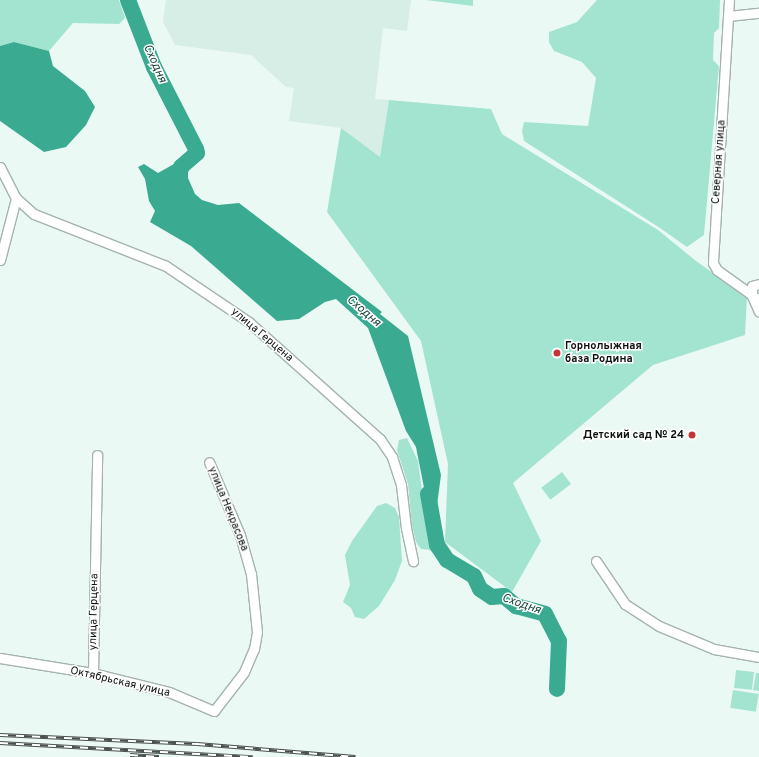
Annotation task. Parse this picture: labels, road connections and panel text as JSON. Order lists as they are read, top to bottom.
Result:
{
  "streets": {
    "street": [
      "Северная улица",
      "улица Герцена",
      "улица Некрасова",
      "Октябрьская улица"
    ]
  },
  "crossings": [
    ["улица Герцена", "Октябрьская улица"],
    ["улица Некрасова", "Октябрьская улица"]
  ],
  "water": ["Сходня"],
  "places": ["Горнолыжная база Родина", "Детский сад № 24"]
}
